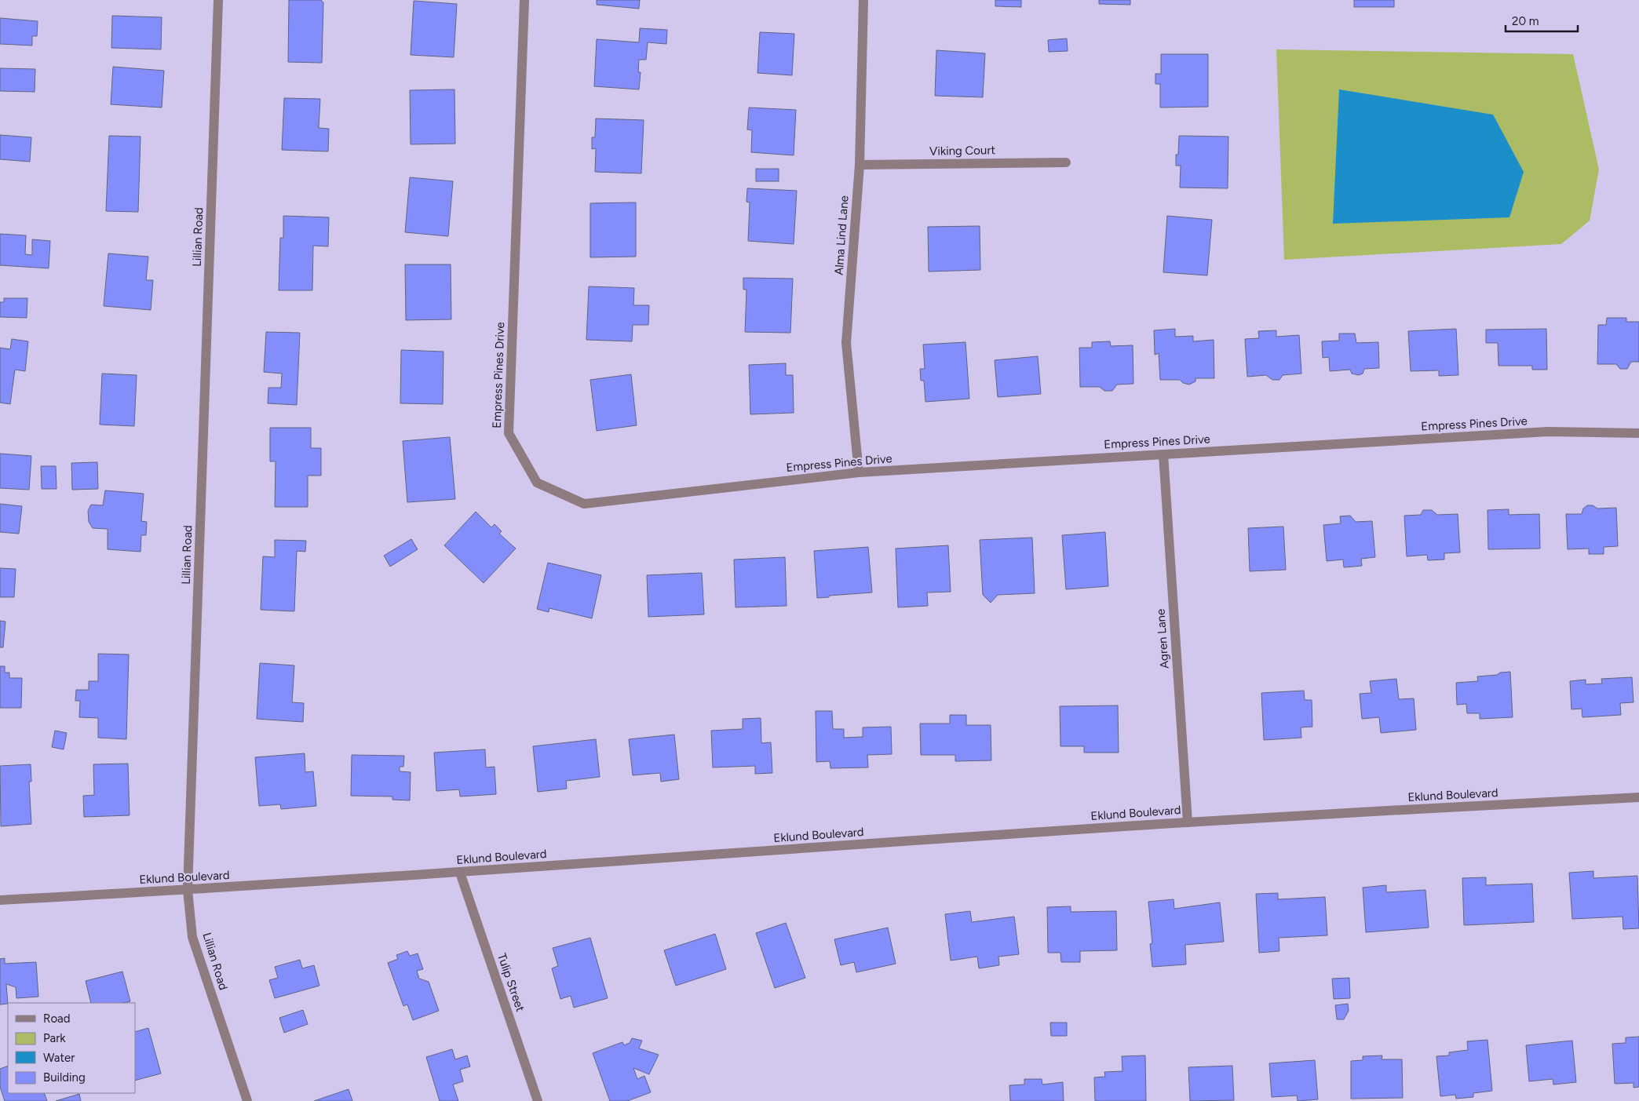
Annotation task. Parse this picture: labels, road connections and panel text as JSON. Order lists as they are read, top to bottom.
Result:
{
  "streets": {
    "street": [
      "Viking Court",
      "Alma Lind Lane",
      "Lillian Road",
      "Empress Pines Drive",
      "Agren Lane",
      "Eklund Boulevard",
      "Tulip Street"
    ]
  },
  "crossings": [
    ["Viking Court", "Alma Lind Lane"],
    ["Alma Lind Lane", "Empress Pines Drive"],
    ["Lillian Road", "Eklund Boulevard"],
    ["Empress Pines Drive", "Agren Lane"],
    ["Agren Lane", "Eklund Boulevard"],
    ["Eklund Boulevard", "Tulip Street"]
  ],
  "legend": [
    "Road",
    "Park",
    "Water",
    "Building"
  ],
  "scale_bar": "20 m"
}
